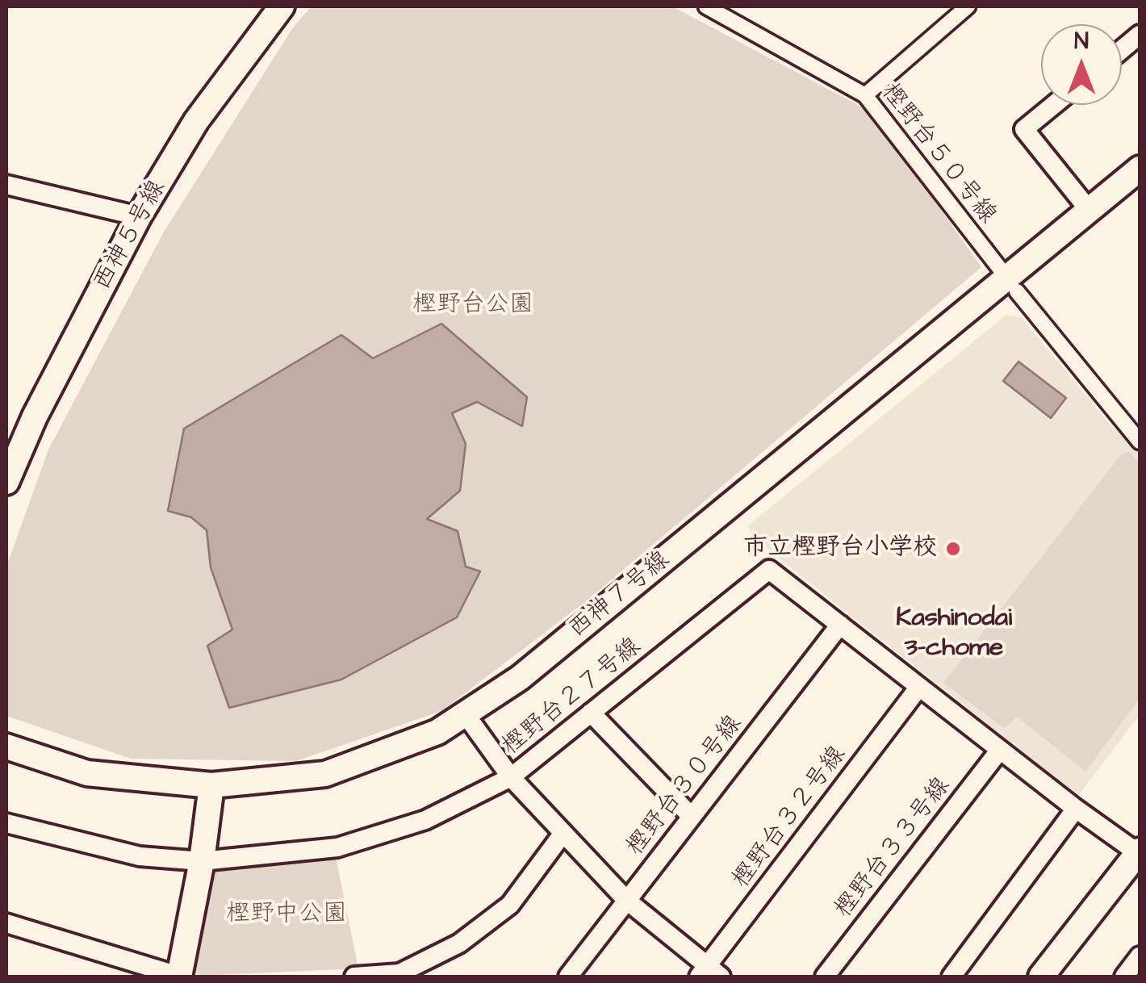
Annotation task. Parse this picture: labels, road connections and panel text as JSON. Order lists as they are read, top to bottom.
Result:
{
  "streets": {
    "street": [
      "樫野台５０号線",
      "西神５号線",
      "西神７号線",
      "樫野台２７号線",
      "樫野台３０号線",
      "樫野台３２号線",
      "樫野台３３号線"
    ]
  },
  "crossings": [
    ["樫野台２７号線", "樫野台３０号線"],
    ["樫野台２７号線", "樫野台３２号線"],
    ["樫野台２７号線", "樫野台３３号線"]
  ],
  "districts": ["Kashinodai 3-chome"],
  "parks": ["樫野台公園", "樫野中公園"],
  "places": ["市立樫野台小学校"],
  "north": "top"
}
